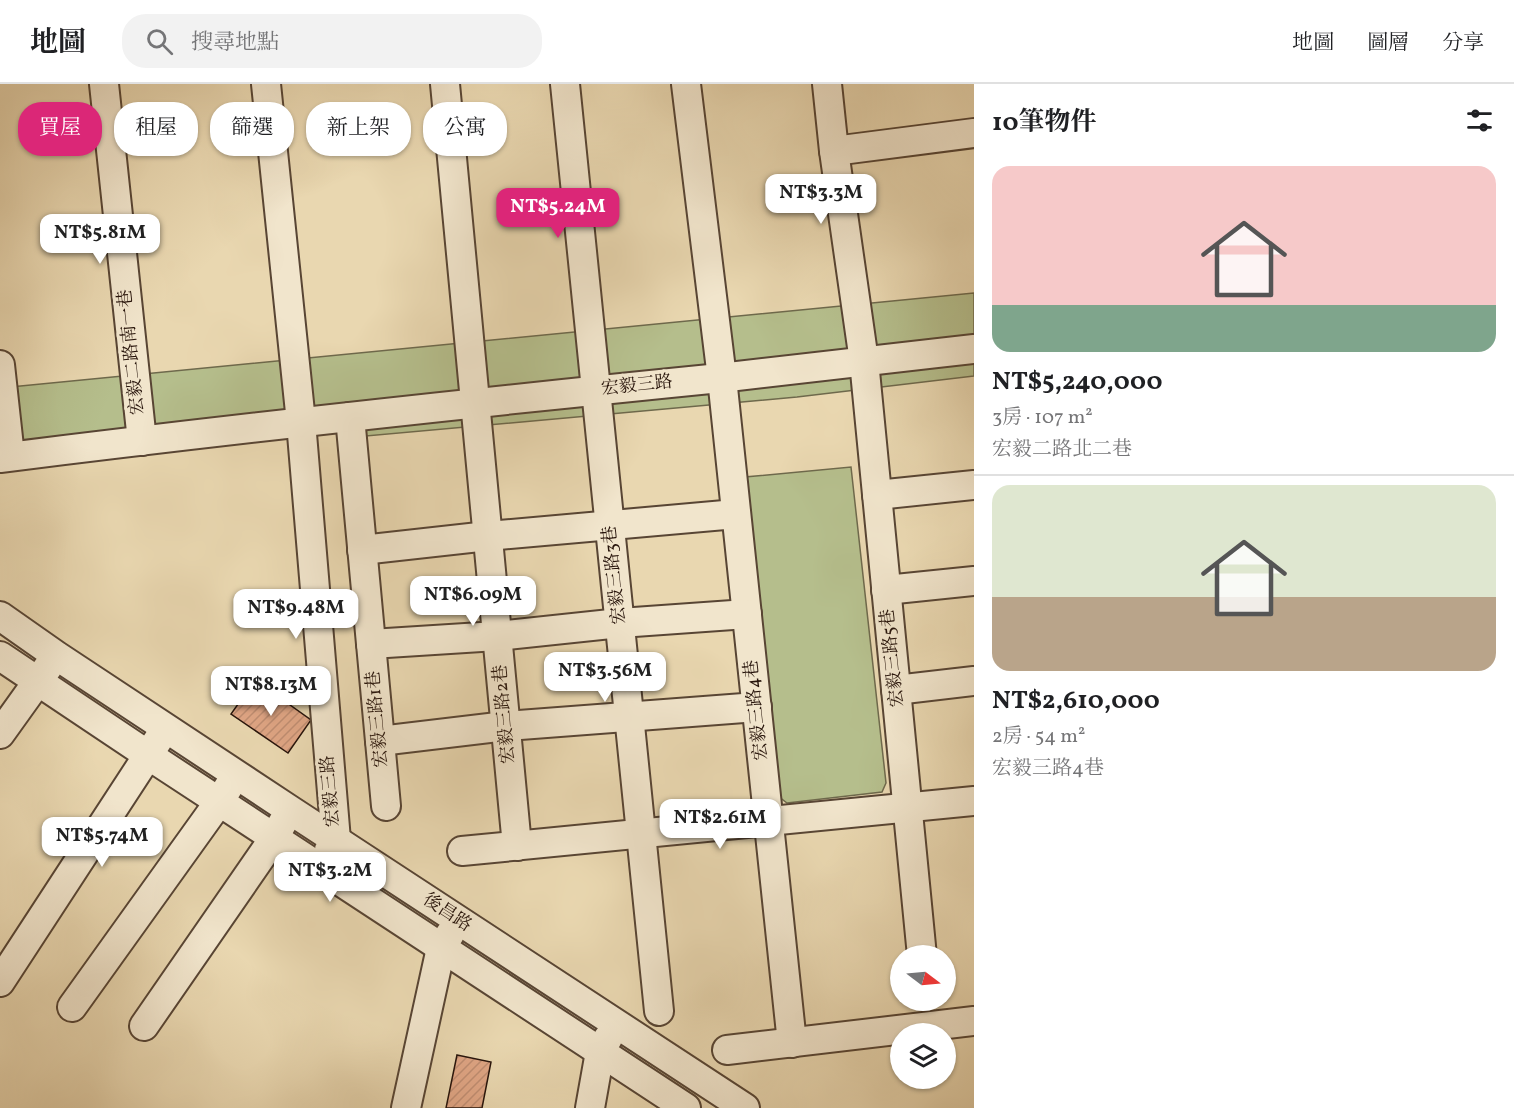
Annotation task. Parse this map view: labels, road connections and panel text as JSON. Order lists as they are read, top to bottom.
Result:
{
  "streets": {
    "street": [
      "宏毅二路南一巷",
      "宏毅三路",
      "宏毅三路3巷",
      "宏毅三路5巷",
      "宏毅三路4巷",
      "宏毅三路2巷",
      "宏毅三路1巷",
      "後昌路"
    ]
  },
  "crossings": [
    ["宏毅二路南一巷", "宏毅三路"],
    ["宏毅三路", "宏毅三路3巷"],
    ["宏毅三路", "宏毅三路5巷"],
    ["宏毅三路", "宏毅三路4巷"],
    ["宏毅三路", "宏毅三路2巷"],
    ["宏毅三路", "宏毅三路1巷"],
    ["宏毅三路", "後昌路"]
  ],
  "north": "right",
  "page": {
    "header": "地圖",
    "search": "搜尋地點",
    "nav": ["地圖", "圖層", "分享"],
    "heading": "10筆物件",
    "chip": [
      "買屋",
      "租屋",
      "篩選",
      "新上架",
      "公寓"
    ],
    "list": [
      {
        "name": "NT$5,240,000",
        "note": "3房 · 107 m² · 宏毅二路北二巷"
      },
      {
        "name": "NT$2,610,000",
        "note": "2房 · 54 m² · 宏毅三路4巷"
      }
    ],
    "price": [
      "NT$3.3M",
      "NT$5.24M",
      "NT$5.81M",
      "NT$6.09M",
      "NT$9.48M",
      "NT$3.56M",
      "NT$8.13M",
      "NT$2.61M",
      "NT$5.74M",
      "NT$3.2M"
    ]
  }
}
